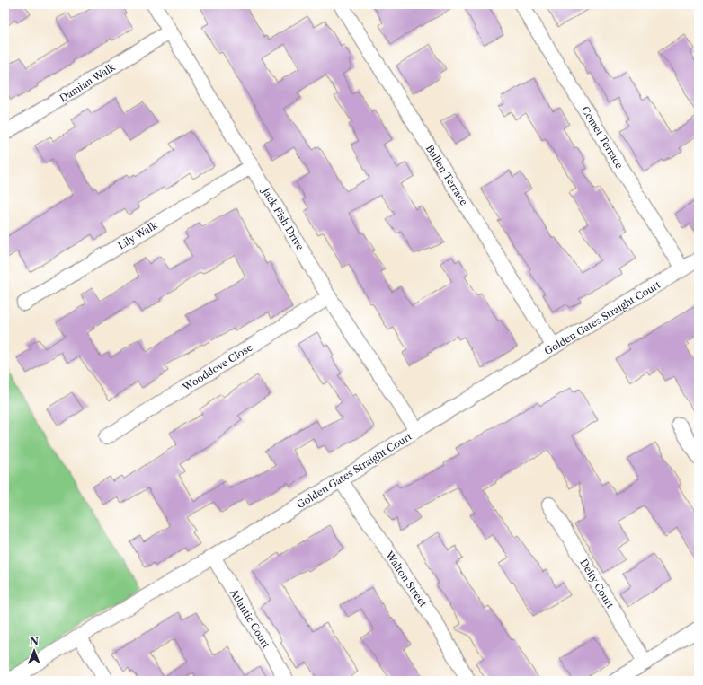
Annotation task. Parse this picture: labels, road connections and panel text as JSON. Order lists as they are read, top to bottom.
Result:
{
  "streets": {
    "street": [
      "Damian Walk",
      "Comet Terrace",
      "Bullen Terrace",
      "Jack Fish Drive",
      "Lily Walk",
      "Golden Gates Straight Court",
      "Wooddove Close",
      "Walton Street",
      "Deity Court",
      "Atlantic Court"
    ]
  },
  "crossings": [
    ["Damian Walk", "Jack Fish Drive"],
    ["Comet Terrace", "Golden Gates Straight Court"],
    ["Bullen Terrace", "Golden Gates Straight Court"],
    ["Jack Fish Drive", "Lily Walk"],
    ["Jack Fish Drive", "Golden Gates Straight Court"],
    ["Jack Fish Drive", "Wooddove Close"],
    ["Golden Gates Straight Court", "Walton Street"],
    ["Golden Gates Straight Court", "Atlantic Court"]
  ],
  "north": "top"
}
